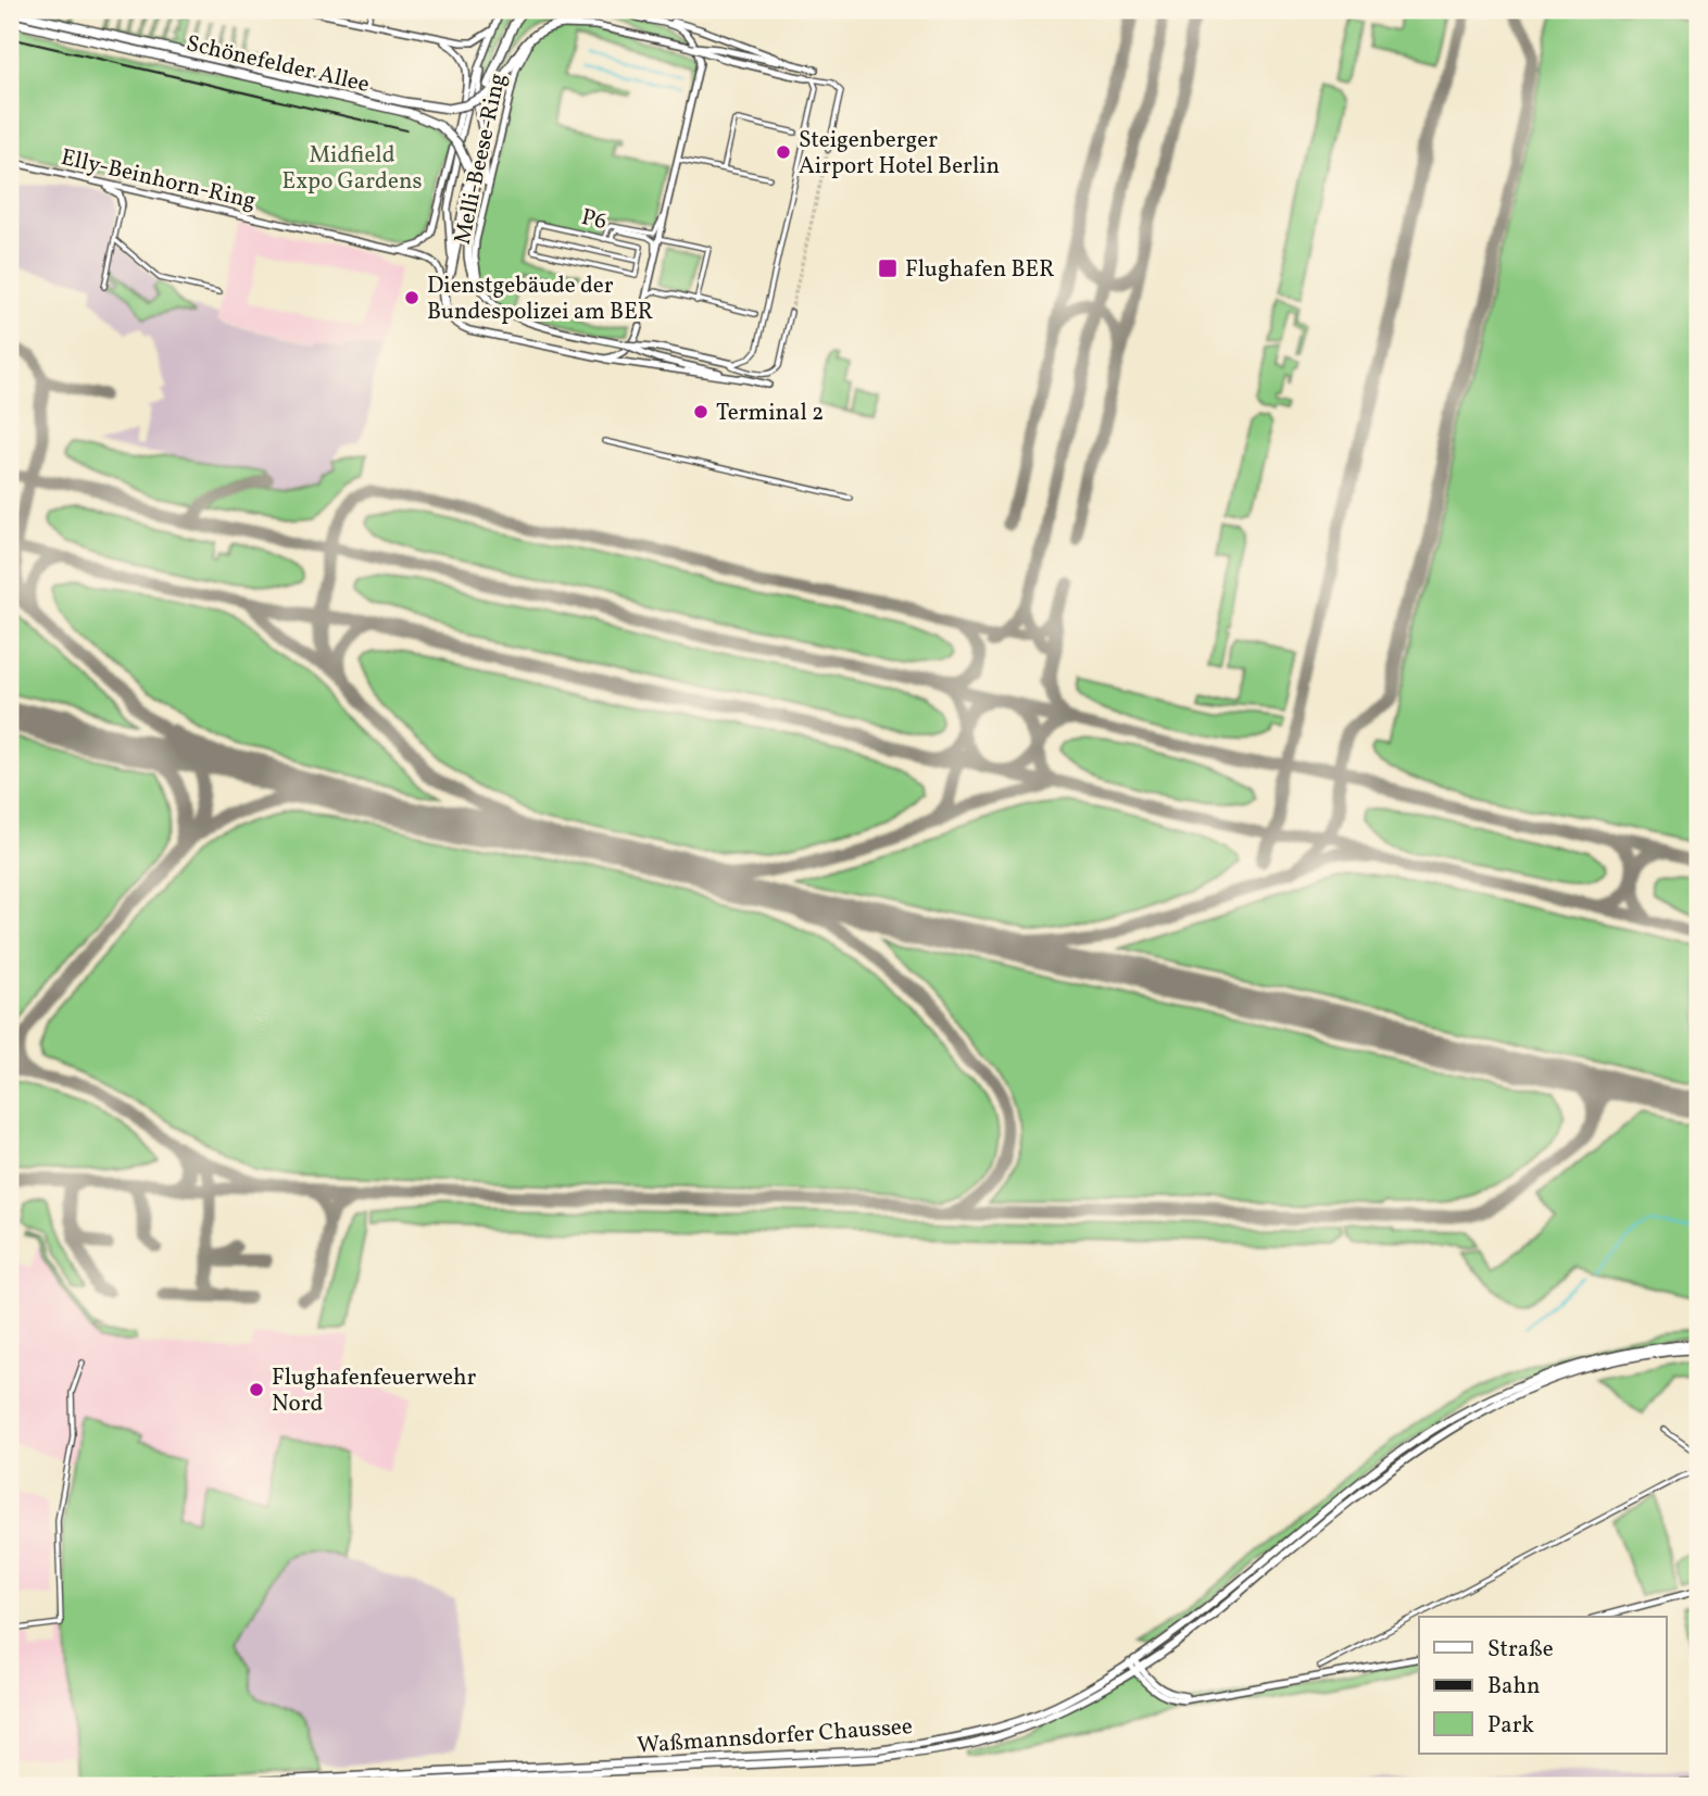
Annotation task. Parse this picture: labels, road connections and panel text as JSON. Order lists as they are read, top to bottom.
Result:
{
  "streets": {
    "highway": ["Schönefelder Allee"],
    "main road": ["Waßmannsdorfer Chaussee"],
    "street": ["Melli-Beese-Ring", "Elly-Beinhorn-Ring", "P6"]
  },
  "parks": ["Midfield Expo Gardens"],
  "places": {
    "other": [
      "Steigenberger Airport Hotel Berlin",
      "Dienstgebäude der Bundespolizei am BER",
      "Terminal 2",
      "Flughafenfeuerwehr Nord"
    ],
    "transit": ["Flughafen BER"]
  },
  "legend": ["Straße", "Bahn", "Park"]
}
